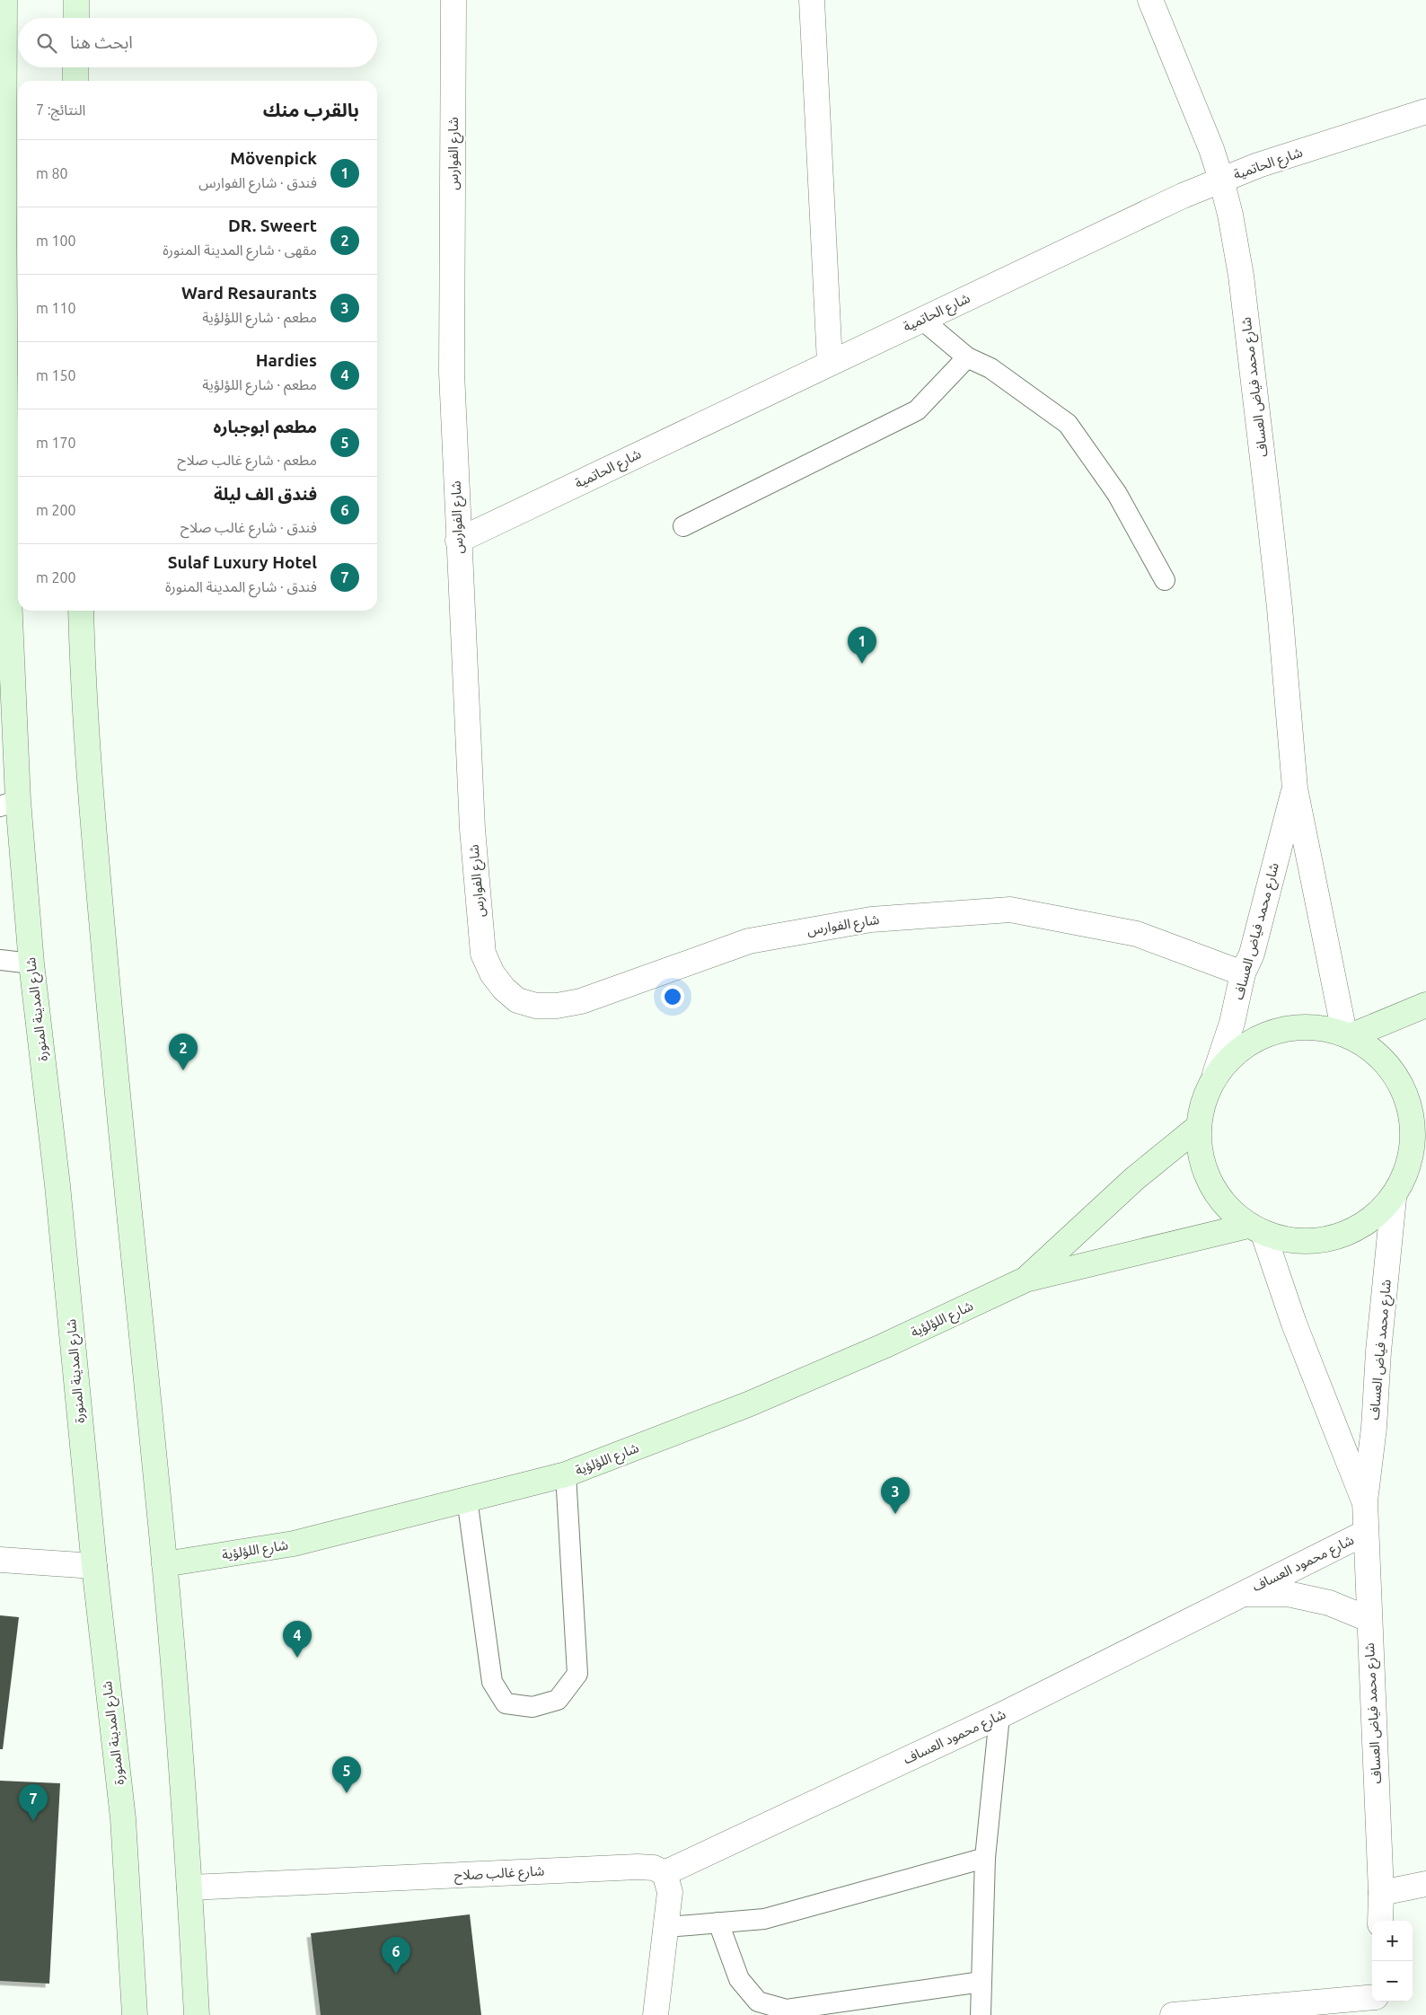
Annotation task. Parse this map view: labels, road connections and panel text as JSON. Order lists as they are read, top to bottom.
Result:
{
  "streets": {
    "main road": ["شارع المدينة المنورة", "شارع اللؤلؤية"],
    "street": [
      "شارع الفوارس",
      "شارع الحاتمية",
      "شارع محمد فياض العساف",
      "شارع محمود العساف",
      "شارع غالب صلاح"
    ]
  },
  "crossings": [
    ["شارع الفوارس", "شارع الحاتمية"],
    ["شارع الفوارس", "شارع محمد فياض العساف"],
    ["شارع الحاتمية", "شارع محمد فياض العساف"],
    ["شارع محمد فياض العساف", "شارع اللؤلؤية"],
    ["شارع محمد فياض العساف", "شارع محمود العساف"],
    ["شارع محمود العساف", "شارع غالب صلاح"]
  ],
  "page": {
    "search": "ابحث هنا",
    "heading": ["بالقرب منك", "النتائج: 7"],
    "list": [
      {
        "mark": "1",
        "name": "Mövenpick",
        "note": "فندق · شارع الفوارس",
        "value": "80 m"
      },
      {
        "mark": "2",
        "name": "DR. Sweert",
        "note": "مقهى · شارع المدينة المنورة",
        "value": "100 m"
      },
      {
        "mark": "3",
        "name": "Ward Resaurants",
        "note": "مطعم · شارع اللؤلؤية",
        "value": "110 m"
      },
      {
        "mark": "4",
        "name": "Hardies",
        "note": "مطعم · شارع اللؤلؤية",
        "value": "150 m"
      },
      {
        "mark": "5",
        "name": "مطعم ابوجباره",
        "note": "مطعم · شارع غالب صلاح",
        "value": "170 m"
      },
      {
        "mark": "6",
        "name": "فندق الف ليلة",
        "note": "فندق · شارع غالب صلاح",
        "value": "200 m"
      },
      {
        "mark": "7",
        "name": "Sulaf Luxury Hotel",
        "note": "فندق · شارع المدينة المنورة",
        "value": "200 m"
      }
    ],
    "pins": [
      "1",
      "2",
      "3",
      "4",
      "5",
      "7",
      "6"
    ],
    "map_buttons": ["+", "−"]
  }
}
